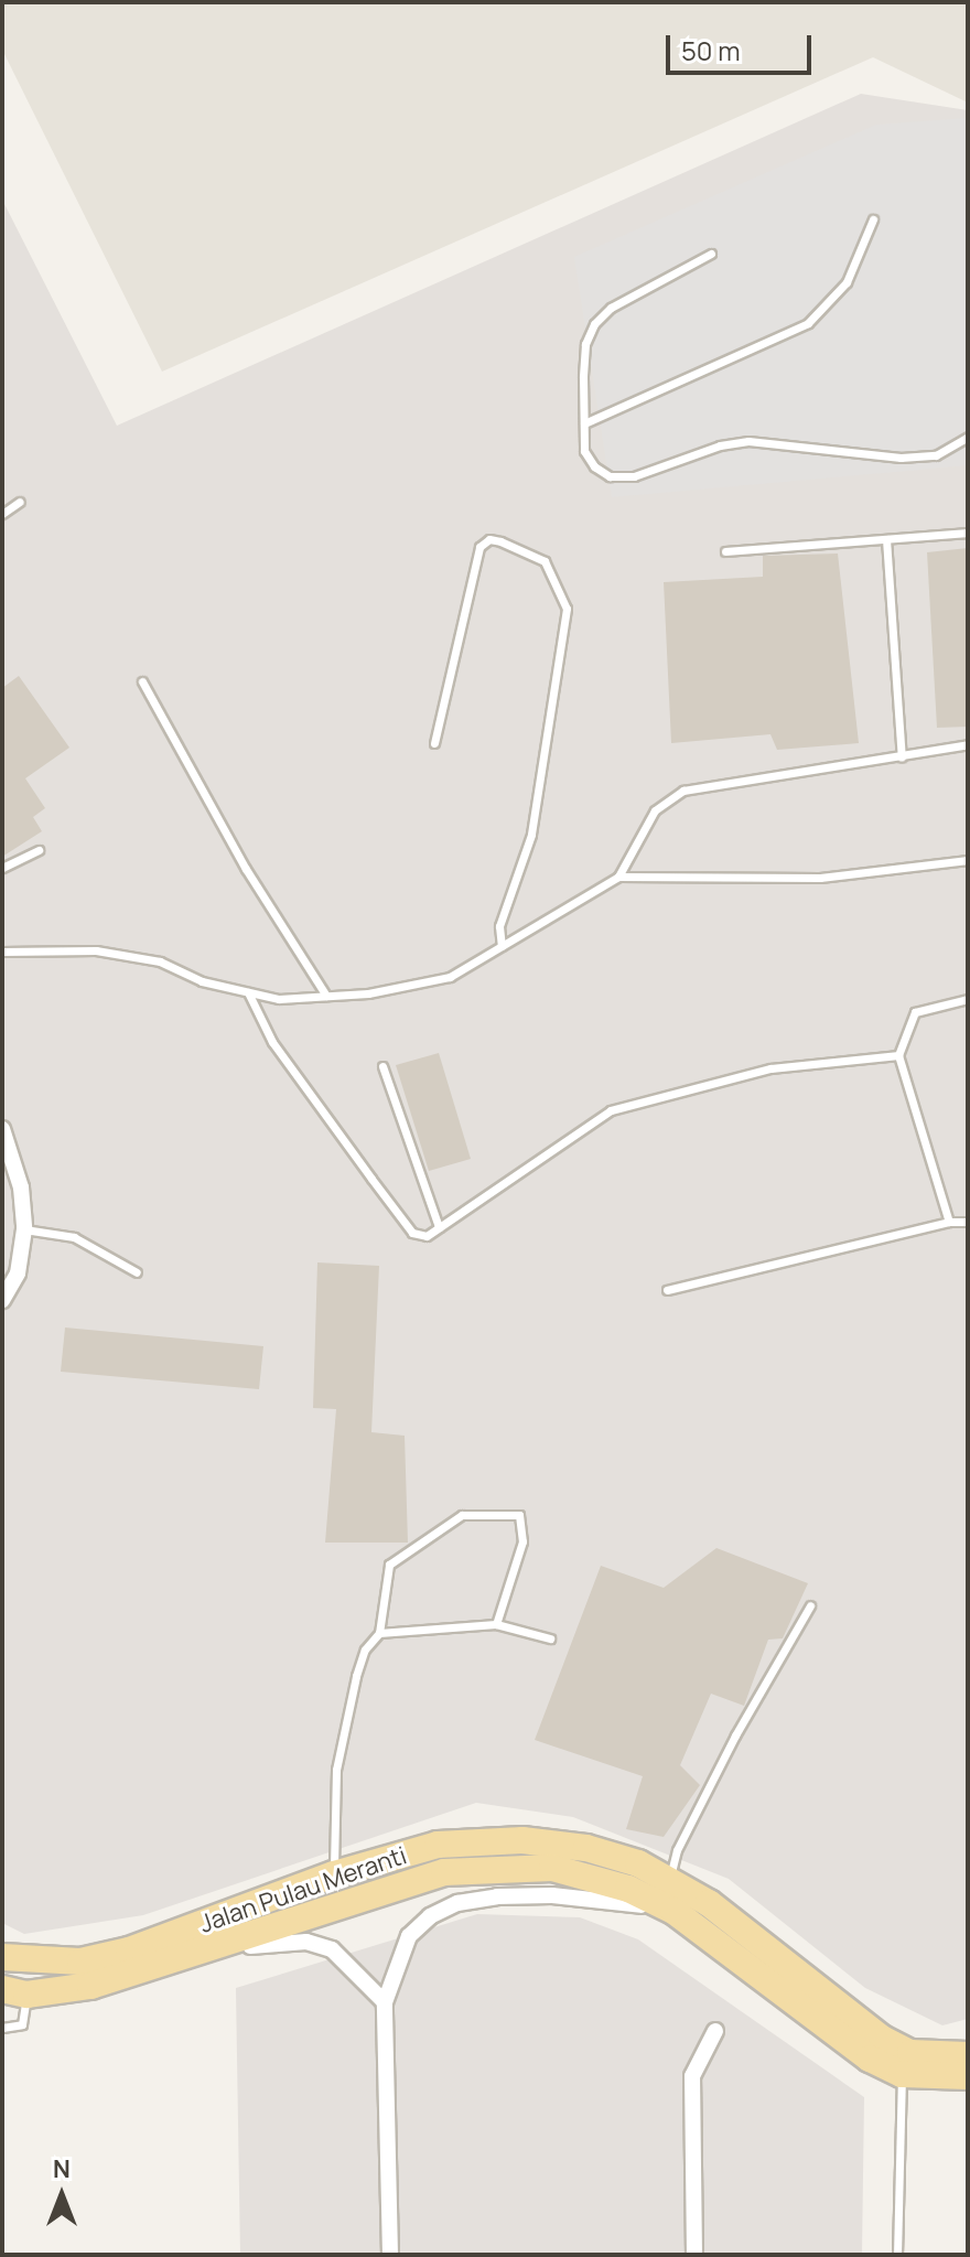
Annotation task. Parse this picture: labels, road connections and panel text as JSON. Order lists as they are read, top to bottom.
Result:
{
  "streets": {
    "main road": ["Jalan Pulau Meranti"]
  },
  "scale_bar": "50 m",
  "north": "top"
}
